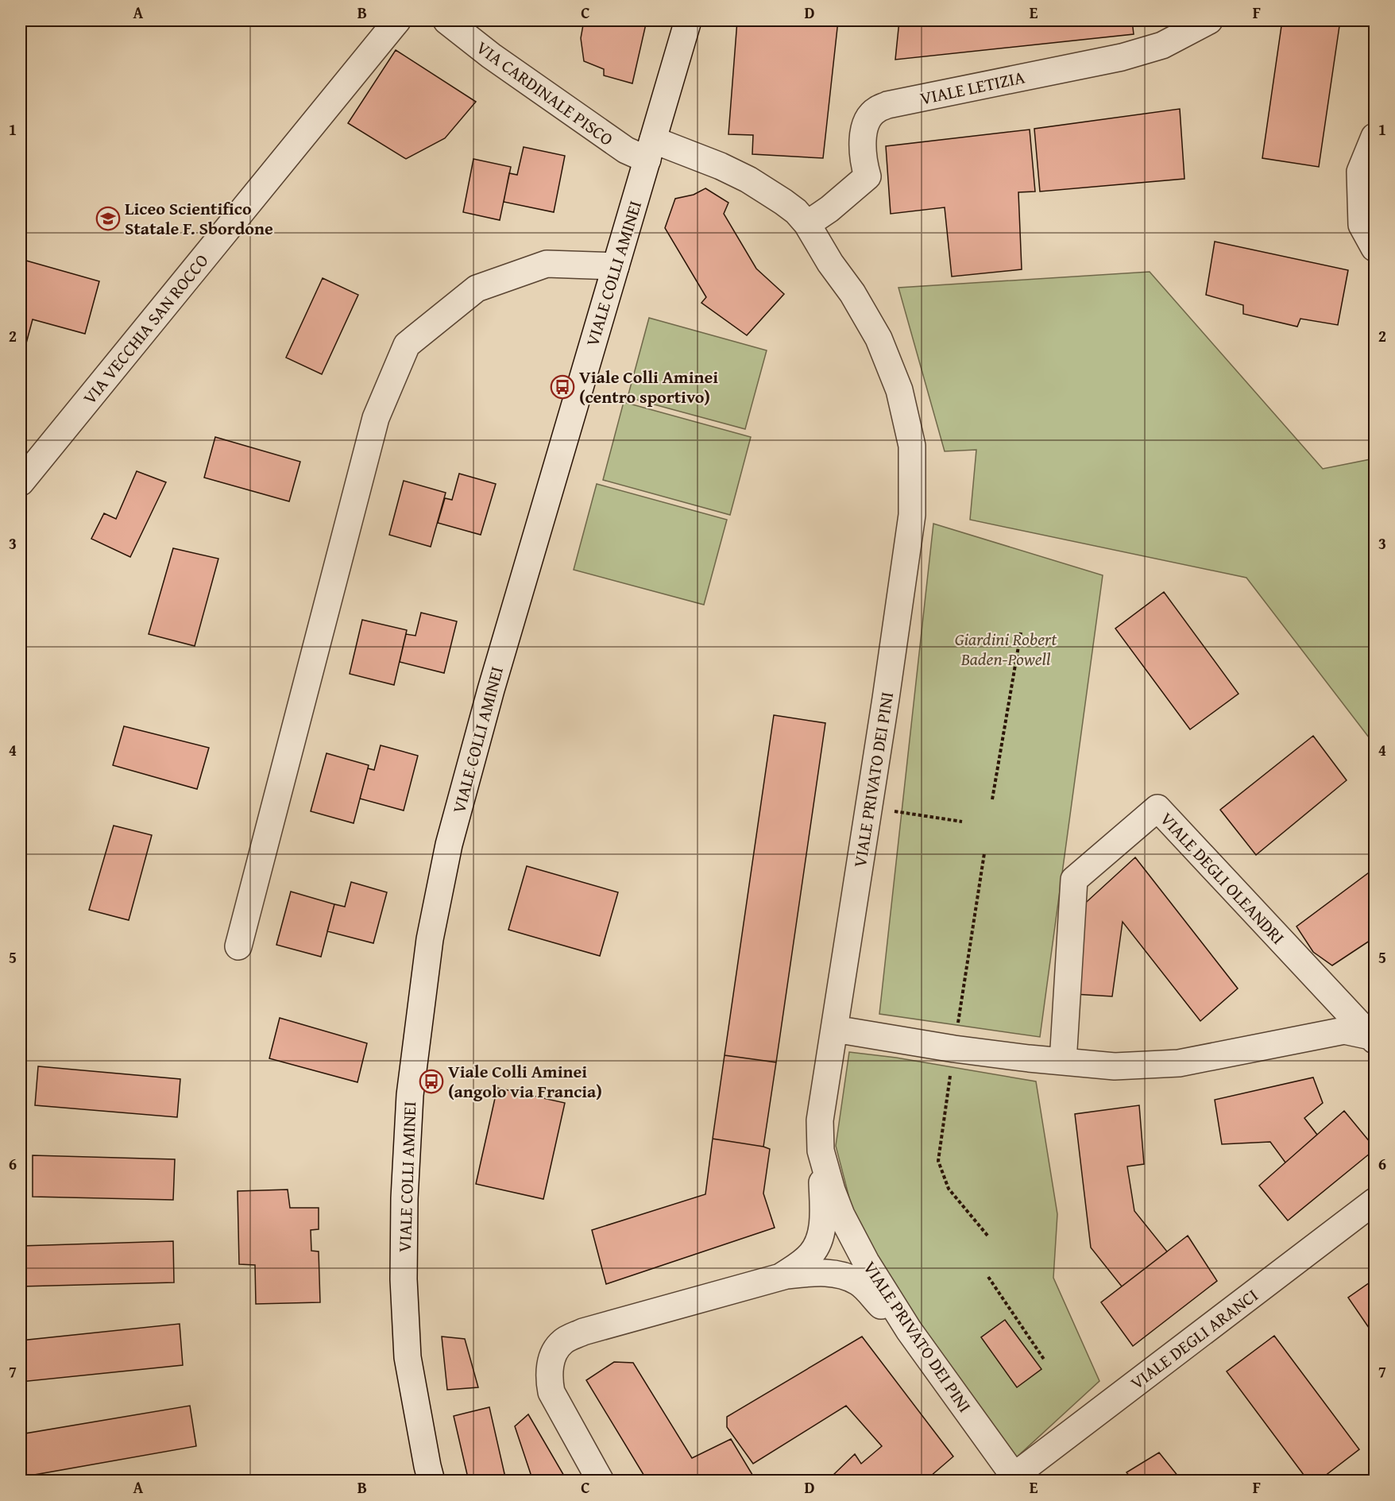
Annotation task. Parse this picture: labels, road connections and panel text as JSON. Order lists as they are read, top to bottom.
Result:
{
  "streets": {
    "street": [
      "VIALE LETIZIA",
      "VIA CARDINALE PISCO",
      "VIALE COLLI AMINEI",
      "VIA VECCHIA SAN ROCCO",
      "VIALE PRIVATO DEI PINI",
      "VIALE DEGLI OLEANDRI",
      "VIALE DEGLI ARANCI"
    ]
  },
  "crossings": [
    ["VIALE LETIZIA", "VIALE PRIVATO DEI PINI"],
    ["VIA CARDINALE PISCO", "VIALE COLLI AMINEI"],
    ["VIA CARDINALE PISCO", "VIALE PRIVATO DEI PINI"],
    ["VIALE COLLI AMINEI", "VIALE PRIVATO DEI PINI"],
    ["VIALE PRIVATO DEI PINI", "VIALE DEGLI OLEANDRI"],
    ["VIALE PRIVATO DEI PINI", "VIALE DEGLI ARANCI"]
  ],
  "parks": ["Giardini Robert Baden-Powell"],
  "places": {
    "school or university": ["Liceo Scientifico Statale F. Sbordone"],
    "bus stop": ["Viale Colli Aminei (centro sportivo)", "Viale Colli Aminei (angolo via Francia)"]
  },
  "grid": {
    "columns": [
      "A",
      "B",
      "C",
      "D",
      "E",
      "F"
    ],
    "rows": [
      "1",
      "2",
      "3",
      "4",
      "5",
      "6",
      "7"
    ]
  }
}
